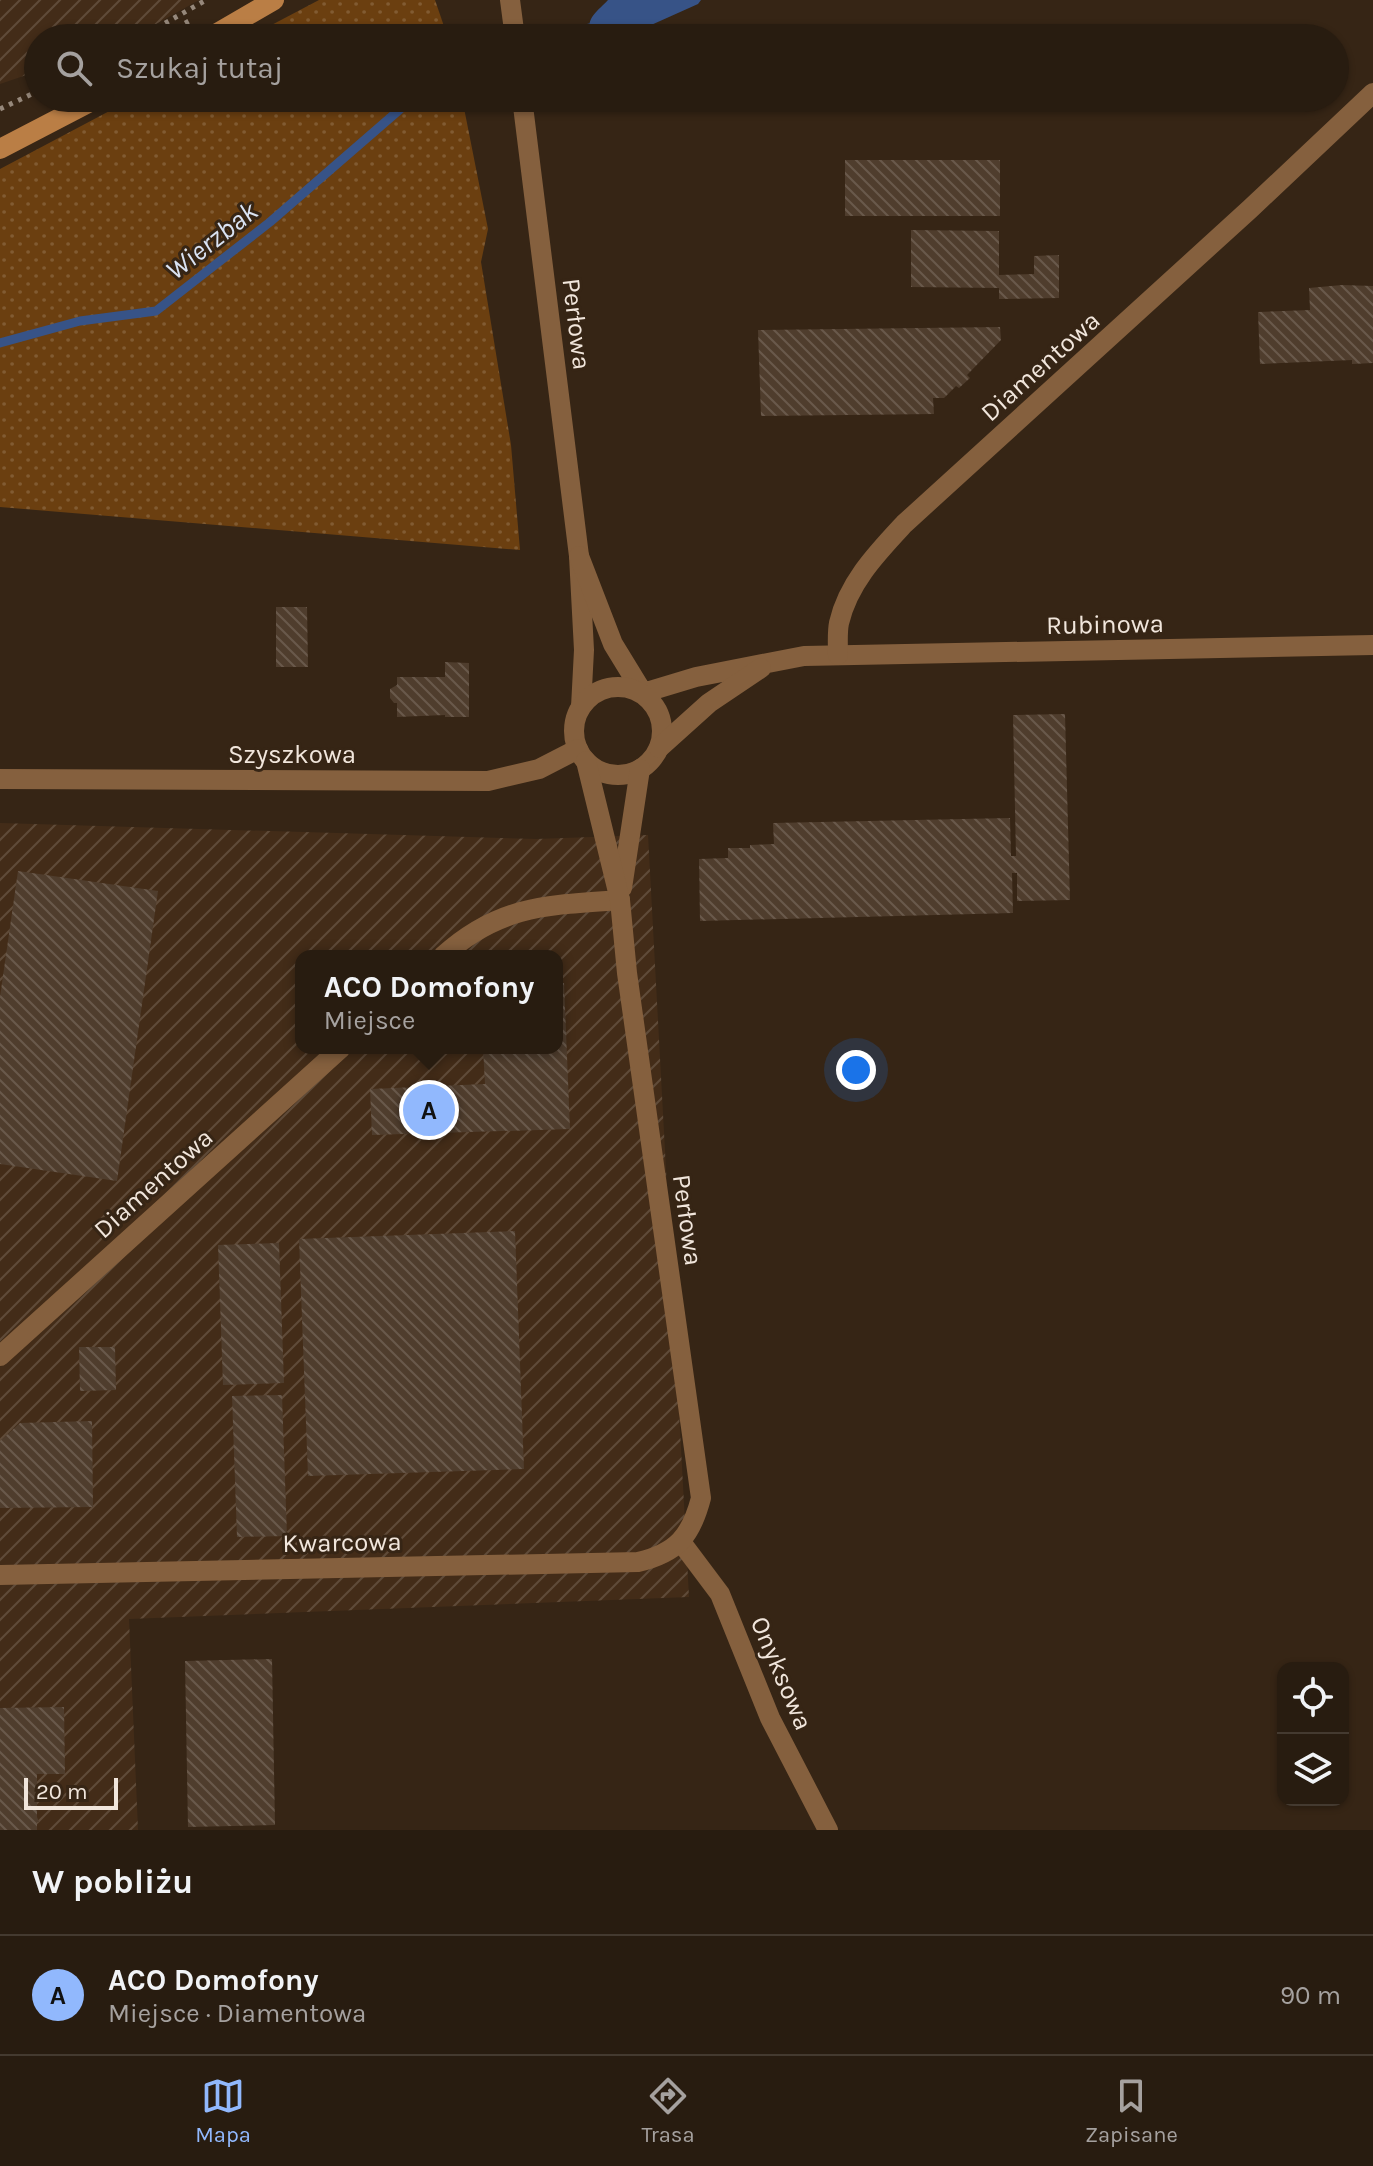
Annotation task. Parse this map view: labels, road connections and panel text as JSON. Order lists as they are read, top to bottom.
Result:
{
  "streets": {
    "street": [
      "Perłowa",
      "Diamentowa",
      "Rubinowa",
      "Szyszkowa",
      "Kwarcowa",
      "Onyksowa"
    ]
  },
  "crossings": [
    ["Perłowa", "Szyszkowa"],
    ["Perłowa", "Kwarcowa"],
    ["Perłowa", "Onyksowa"],
    ["Diamentowa", "Rubinowa"],
    ["Kwarcowa", "Onyksowa"]
  ],
  "water": ["Wierzbak"],
  "scale_bar": "20 m",
  "page": {
    "search": "Szukaj tutaj",
    "popup": ["ACO Domofony", "Miejsce"],
    "pins": "A",
    "scale": "20 m",
    "heading": "W pobliżu",
    "list": [
      {
        "mark": "A",
        "name": "ACO Domofony",
        "note": "Miejsce · Diamentowa",
        "value": "90 m"
      }
    ],
    "nav": ["Mapa", "Trasa", "Zapisane"]
  }
}
